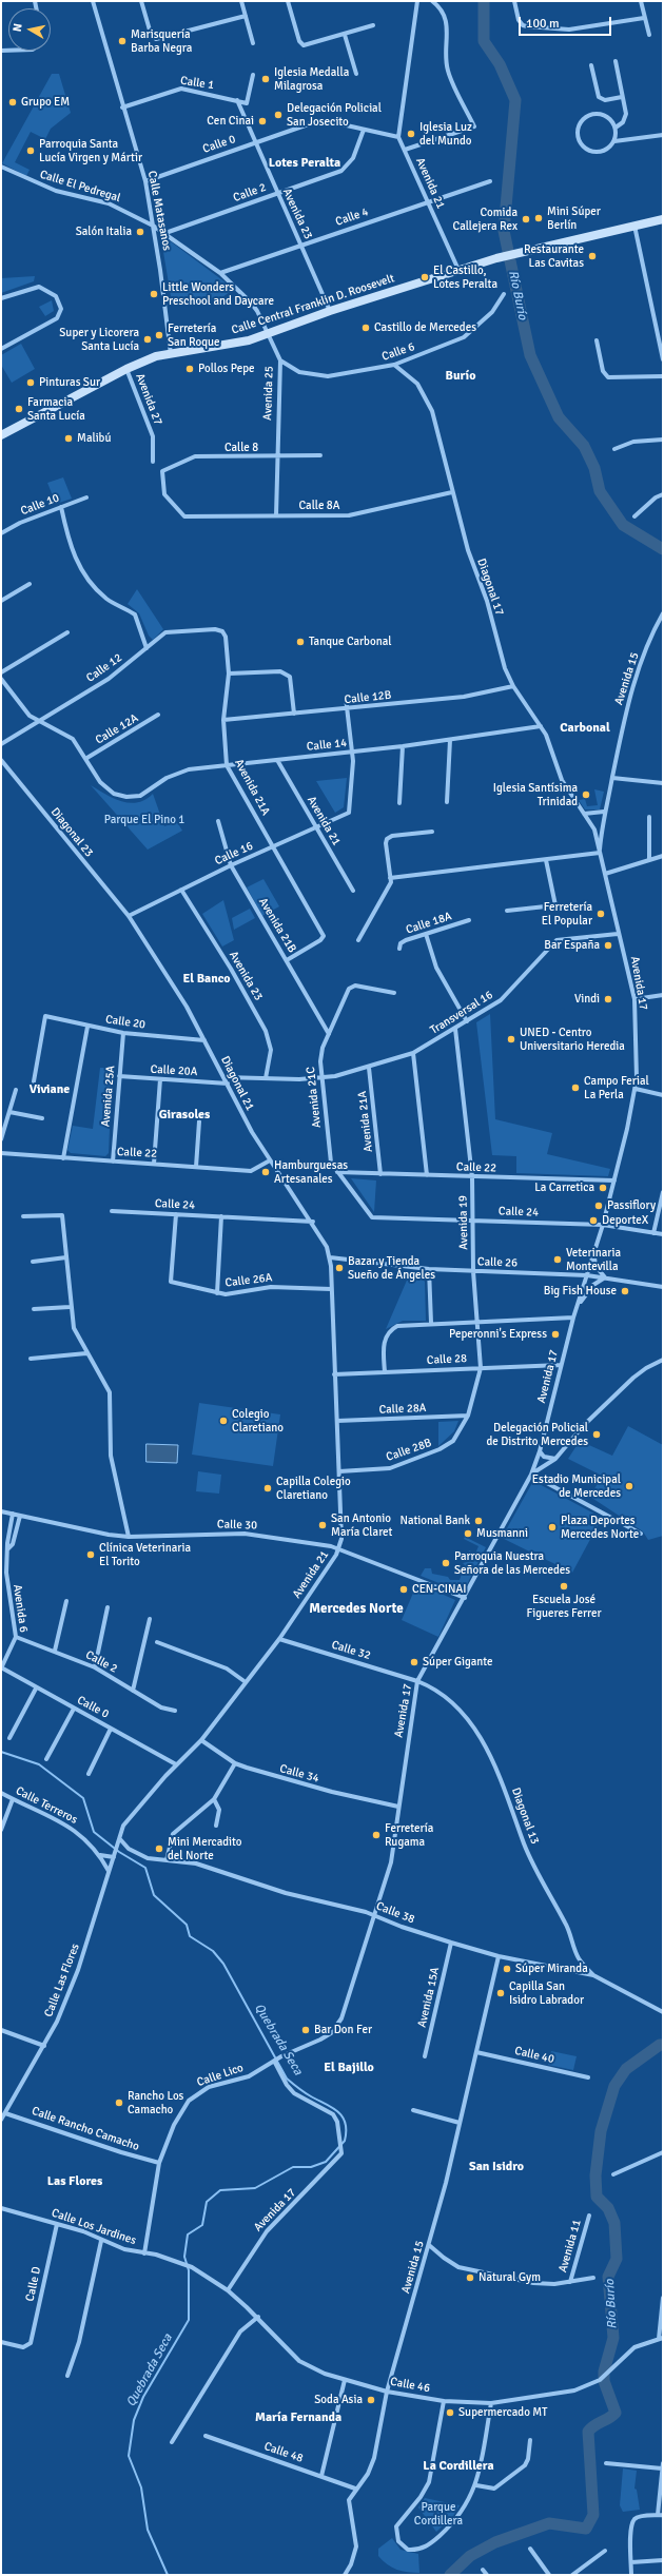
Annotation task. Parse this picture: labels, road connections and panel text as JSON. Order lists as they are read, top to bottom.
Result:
{
  "streets": {
    "main road": ["Calle Central Franklin D. Roosevelt"],
    "street": [
      "Calle 1",
      "Calle 0",
      "Avenida 21",
      "Calle El Pedregal",
      "Calle 2",
      "Calle Matasanos",
      "Avenida 23",
      "Calle 4",
      "Calle 6",
      "Avenida 25",
      "Avenida 27",
      "Calle 8",
      "Calle 10",
      "Calle 8A",
      "Diagonal 17",
      "Calle 12",
      "Avenida 15",
      "Calle 12B",
      "Calle 12A",
      "Calle 14",
      "Avenida 21A",
      "Diagonal 23",
      "Calle 16",
      "Calle 18A",
      "Avenida 21B",
      "Avenida 17",
      "Transversal 16",
      "Calle 20",
      "Calle 20A",
      "Diagonal 21",
      "Avenida 25A",
      "Avenida 21C",
      "Calle 22",
      "Calle 24",
      "Avenida 19",
      "Calle 26",
      "Calle 26A",
      "Calle 28",
      "Calle 28A",
      "Calle 28B",
      "Calle 30",
      "Avenida 6",
      "Calle 32",
      "Calle 34",
      "Calle Terreros",
      "Diagonal 13",
      "Calle 38",
      "Calle Las Flores",
      "Avenida 15A",
      "Calle 40",
      "Calle Lico",
      "Calle Rancho Camacho",
      "Calle Los Jardines",
      "Avenida 11",
      "Calle D",
      "Calle 46",
      "Calle 48"
    ]
  },
  "crossings": [
    ["Calle 1", "Calle Matasanos"],
    ["Calle 1", "Avenida 23"],
    ["Calle 0", "Avenida 21"],
    ["Calle 0", "Calle 2"],
    ["Calle 0", "Calle Matasanos"],
    ["Calle 0", "Avenida 23"],
    ["Calle 0", "Avenida 6"],
    ["Avenida 21", "Calle 4"],
    ["Avenida 21", "Calle Central Franklin D. Roosevelt"],
    ["Avenida 21", "Calle 14"],
    ["Avenida 21", "Calle 16"],
    ["Avenida 21", "Diagonal 21"],
    ["Avenida 21", "Calle 26"],
    ["Avenida 21", "Calle 26A"],
    ["Avenida 21", "Calle 28"],
    ["Avenida 21", "Calle 28A"],
    ["Avenida 21", "Calle 28B"],
    ["Avenida 21", "Calle 30"],
    ["Avenida 21", "Calle 32"],
    ["Avenida 21", "Calle 34"],
    ["Avenida 21", "Calle 38"],
    ["Avenida 21", "Calle Las Flores"],
    ["Calle El Pedregal", "Calle Matasanos"],
    ["Calle El Pedregal", "Avenida 25"],
    ["Calle 2", "Avenida 23"],
    ["Calle 2", "Avenida 25"],
    ["Calle 2", "Avenida 6"],
    ["Calle Matasanos", "Calle Central Franklin D. Roosevelt"],
    ["Calle Matasanos", "Avenida 25"],
    ["Avenida 23", "Calle 4"],
    ["Avenida 23", "Calle Central Franklin D. Roosevelt"],
    ["Avenida 23", "Calle 16"],
    ["Calle 4", "Avenida 25"],
    ["Calle Central Franklin D. Roosevelt", "Avenida 25"],
    ["Calle Central Franklin D. Roosevelt", "Avenida 27"],
    ["Calle 6", "Avenida 25"],
    ["Calle 6", "Diagonal 17"],
    ["Avenida 25", "Calle 8"],
    ["Avenida 25", "Calle 8A"],
    ["Calle 8", "Calle 8A"],
    ["Calle 8A", "Diagonal 17"],
    ["Diagonal 17", "Calle 12B"],
    ["Diagonal 17", "Calle 14"],
    ["Diagonal 17", "Avenida 17"],
    ["Calle 12", "Avenida 21A"],
    ["Avenida 15", "Avenida 17"],
    ["Avenida 15", "Calle 38"],
    ["Avenida 15", "Calle 40"],
    ["Avenida 15", "Calle 46"],
    ["Avenida 15", "Calle 48"],
    ["Calle 12B", "Avenida 21A"],
    ["Calle 12A", "Calle 14"],
    ["Calle 14", "Avenida 21A"],
    ["Calle 14", "Calle 16"],
    ["Avenida 21A", "Calle 16"],
    ["Avenida 21A", "Avenida 21B"],
    ["Avenida 21A", "Transversal 16"],
    ["Avenida 21A", "Calle 22"],
    ["Diagonal 23", "Calle 16"],
    ["Diagonal 23", "Diagonal 21"],
    ["Calle 16", "Avenida 21B"],
    ["Calle 16", "Diagonal 21"],
    ["Avenida 21B", "Avenida 21C"],
    ["Avenida 17", "Transversal 16"],
    ["Avenida 17", "Calle 22"],
    ["Avenida 17", "Calle 24"],
    ["Avenida 17", "Calle 26"],
    ["Avenida 17", "Calle 28"],
    ["Avenida 17", "Calle 30"],
    ["Avenida 17", "Calle 32"],
    ["Avenida 17", "Calle 34"],
    ["Avenida 17", "Diagonal 13"],
    ["Avenida 17", "Calle 38"],
    ["Avenida 17", "Calle Lico"],
    ["Avenida 17", "Calle 46"],
    ["Transversal 16", "Avenida 21C"],
    ["Transversal 16", "Avenida 19"],
    ["Calle 20", "Diagonal 21"],
    ["Calle 20", "Avenida 25A"],
    ["Calle 20A", "Diagonal 21"],
    ["Calle 20A", "Avenida 25A"],
    ["Diagonal 21", "Calle 22"],
    ["Diagonal 21", "Calle 24"],
    ["Diagonal 21", "Calle 26"],
    ["Avenida 25A", "Calle 22"],
    ["Avenida 21C", "Calle 22"],
    ["Avenida 21C", "Calle 24"],
    ["Calle 22", "Avenida 19"],
    ["Calle 24", "Avenida 19"],
    ["Calle 24", "Calle 26A"],
    ["Avenida 19", "Calle 26"],
    ["Avenida 19", "Calle 28"],
    ["Avenida 19", "Calle 28A"],
    ["Avenida 19", "Calle 28B"],
    ["Calle 28A", "Calle 28B"],
    ["Calle 30", "Avenida 6"],
    ["Calle 32", "Diagonal 13"],
    ["Calle Terreros", "Calle Las Flores"],
    ["Diagonal 13", "Calle 38"],
    ["Calle 38", "Calle Las Flores"],
    ["Calle 38", "Avenida 15A"],
    ["Calle Las Flores", "Calle Rancho Camacho"],
    ["Calle Lico", "Calle Rancho Camacho"],
    ["Calle Lico", "Calle Los Jardines"],
    ["Calle Los Jardines", "Calle D"],
    ["Calle Los Jardines", "Calle 46"]
  ],
  "districts": [
    "Lotes Peralta",
    "Burío",
    "Carbonal",
    "El Banco",
    "Viviane",
    "Girasoles",
    "Mercedes Norte",
    "El Bajillo",
    "San Isidro",
    "Las Flores",
    "María Fernanda",
    "La Cordillera"
  ],
  "water": ["Río Burío", "Quebrada Seca"],
  "parks": ["Parque El Pino 1", "Parque Cordillera"],
  "places": [
    "Marisquería Barba Negra",
    "Iglesia Medalla Milagrosa",
    "Grupo EM",
    "Delegación Policial San Josecito",
    "Cen Cinai",
    "Iglesia Luz del Mundo",
    "Parroquia Santa Lucía Virgen y Mártir",
    "Mini Súper Berlín",
    "Comida Callejera Rex",
    "Salón Italia",
    "Restaurante Las Cavitas",
    "El Castillo, Lotes Peralta",
    "Little Wonders Preschool and Daycare",
    "Castillo de Mercedes",
    "Ferretería San Roque",
    "Super y Licorera Santa Lucía",
    "Pollos Pepe",
    "Pinturas Sur",
    "Farmacia Santa Lucía",
    "Malibú",
    "Tanque Carbonal",
    "Iglesia Santísima Trinidad",
    "Ferretería El Popular",
    "Bar España",
    "Vindi",
    "UNED - Centro Universitario Heredia",
    "Campo Ferial La Perla",
    "Hamburguesas Artesanales",
    "La Carretica",
    "Passiflory",
    "DeporteX",
    "Veterinaria Montevilla",
    "Bazar y Tienda Sueño de Ángeles",
    "Big Fish House",
    "Peperonni's Express",
    "Colegio Claretiano",
    "Delegación Policial de Distrito Mercedes",
    "Estadio Municipal de Mercedes",
    "Capilla Colegio Claretiano",
    "National Bank",
    "San Antonio María Claret",
    "Plaza Deportes Mercedes Norte",
    "Musmanni",
    "Clínica Veterinaria El Torito",
    "Parroquia Nuestra Señora de las Mercedes",
    "Escuela José Figueres Ferrer",
    "CEN-CINAI",
    "Súper Gigante",
    "Ferretería Rugama",
    "Mini Mercadito del Norte",
    "Súper Miranda",
    "Capilla San Isidro Labrador",
    "Bar Don Fer",
    "Rancho Los Camacho",
    "Natural Gym",
    "Soda Asia",
    "Supermercado MT"
  ],
  "scale_bar": "100 m",
  "north": "left"
}
